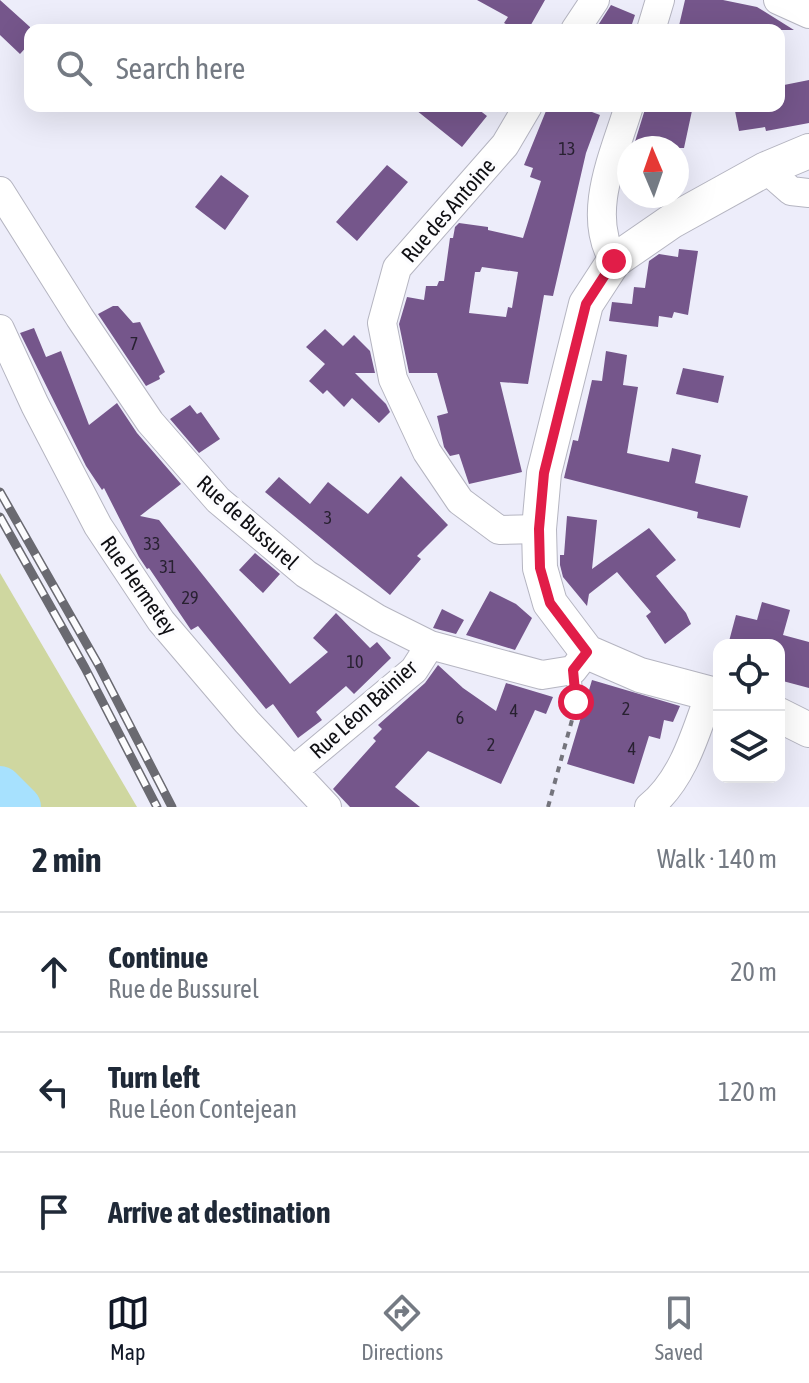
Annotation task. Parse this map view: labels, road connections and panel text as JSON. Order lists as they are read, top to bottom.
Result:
{
  "streets": {
    "street": [
      "Rue des Antoine",
      "Rue de Bussurel",
      "Rue Hermetey",
      "Rue Léon Bainier"
    ]
  },
  "crossings": [
    ["Rue de Bussurel", "Rue Léon Bainier"],
    ["Rue Hermetey", "Rue Léon Bainier"]
  ],
  "house_numbers": [
    "13",
    "7",
    "3",
    "33",
    "31",
    "29",
    "10",
    "2",
    "4",
    "6",
    "2",
    "4"
  ],
  "north": "top",
  "page": {
    "search": "Search here",
    "heading": ["2 min", "Walk · 140 m"],
    "list": [
      ["Continue", "Rue de Bussurel", "20 m"],
      ["Turn left", "Rue Léon Contejean", "120 m"],
      "Arrive at destination"
    ],
    "nav": ["Map", "Directions", "Saved"]
  }
}
